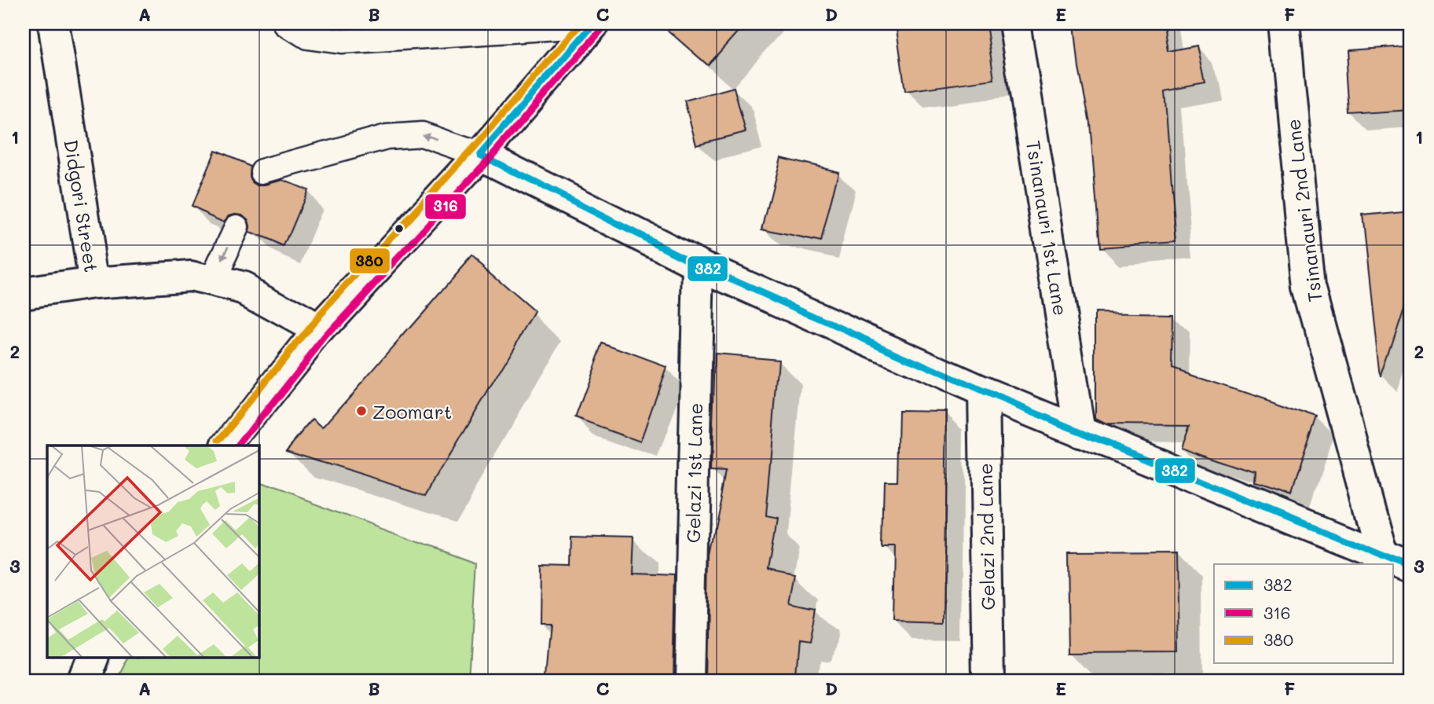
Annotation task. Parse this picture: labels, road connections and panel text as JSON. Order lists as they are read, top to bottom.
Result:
{
  "streets": {
    "street": [
      "Didgori Street",
      "Tsinanauri 2nd Lane",
      "Tsinanauri 1st Lane",
      "Gelazi 1st Lane",
      "Gelazi 2nd Lane"
    ]
  },
  "places": ["Zoomart"],
  "lines": ["transit line 382", "transit line 380", "transit line 316"],
  "legend": ["382", "316", "380"],
  "grid": {
    "columns": [
      "A",
      "B",
      "C",
      "D",
      "E",
      "F"
    ],
    "rows": ["1", "2", "3"]
  }
}
